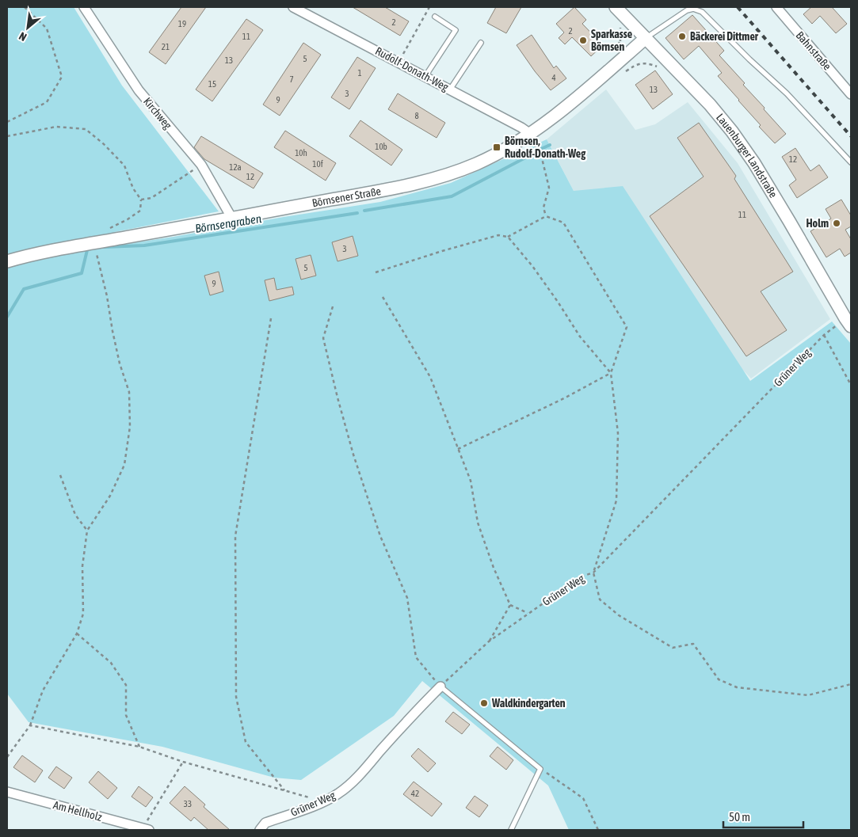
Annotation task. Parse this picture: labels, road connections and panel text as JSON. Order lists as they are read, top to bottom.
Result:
{
  "streets": {
    "street": [
      "Bahnstraße",
      "Rudolf-Donath-Weg",
      "Kirchweg",
      "Lauenburger Landstraße",
      "Börnsener Straße",
      "Grüner Weg",
      "Am Hellholz"
    ]
  },
  "crossings": [
    ["Rudolf-Donath-Weg", "Börnsener Straße"],
    ["Kirchweg", "Börnsener Straße"],
    ["Lauenburger Landstraße", "Börnsener Straße"],
    ["Lauenburger Landstraße", "Grüner Weg"]
  ],
  "water": ["Börnsengraben"],
  "places": {
    "other": [
      "Bäckerei Dittmer",
      "Sparkasse Börnsen",
      "Holm",
      "Waldkindergarten"
    ],
    "transit": ["Börnsen, Rudolf-Donath-Weg"]
  },
  "house_numbers": [
    "2",
    "19",
    "2",
    "11",
    "21",
    "5",
    "13",
    "1",
    "4",
    "7",
    "15",
    "13",
    "3",
    "9",
    "8",
    "10b",
    "10h",
    "12",
    "10f",
    "12a",
    "12",
    "11",
    "3",
    "5",
    "9",
    "42",
    "33"
  ],
  "scale_bar": "50 m",
  "north": "bottom left"
}
